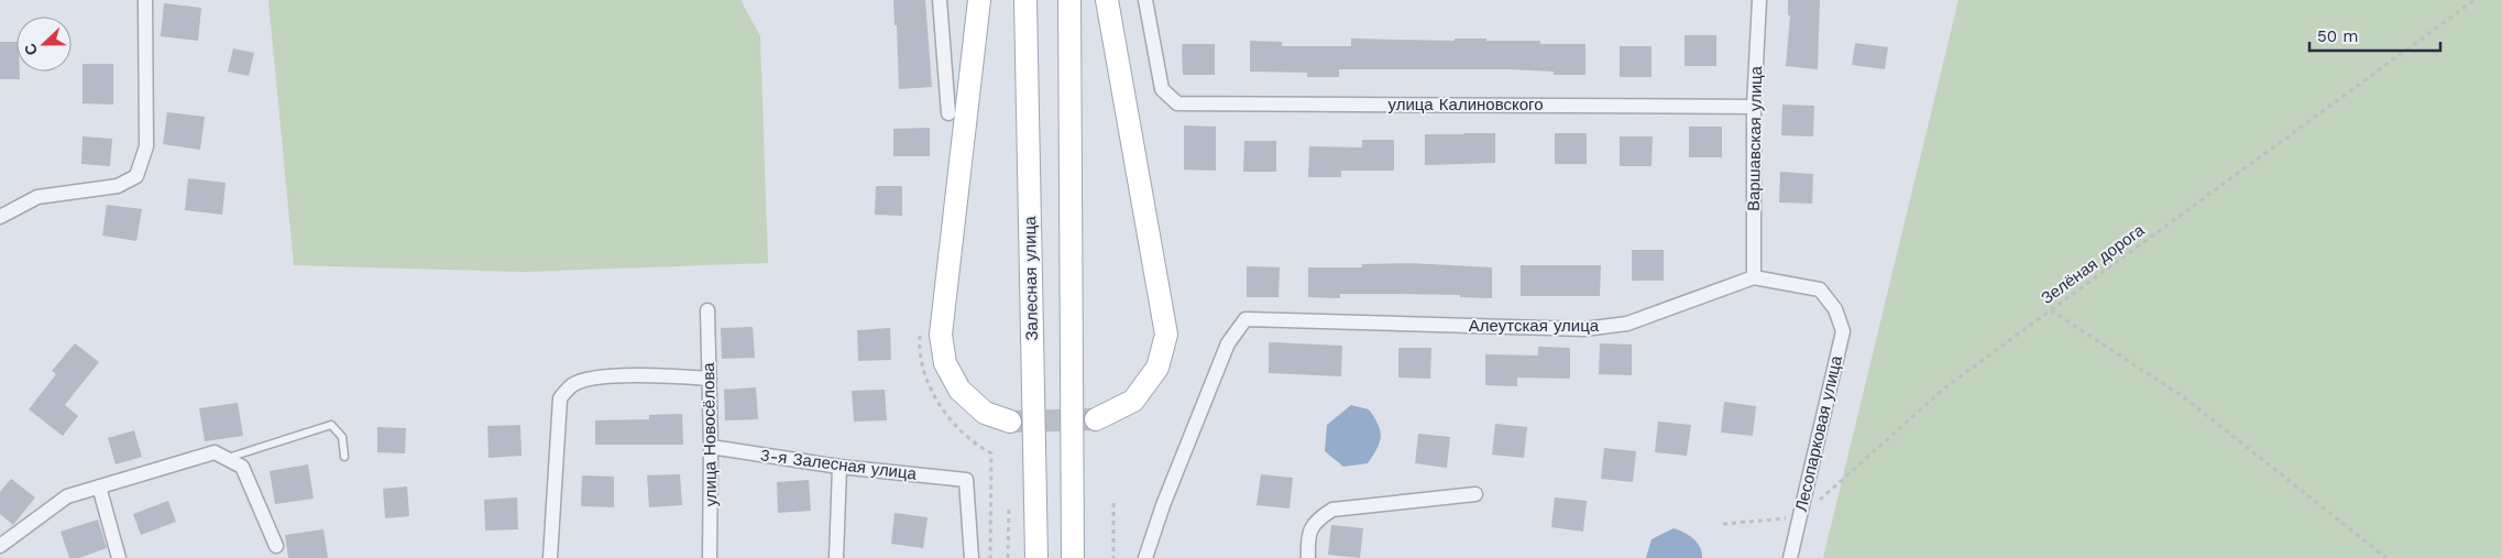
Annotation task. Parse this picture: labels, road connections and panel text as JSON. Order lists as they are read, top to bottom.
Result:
{
  "streets": {
    "main road": ["Залесная улица"],
    "street": [
      "улица Калиновского",
      "Варшавская улица",
      "Алеутская улица",
      "Лесопарковая улица",
      "улица Новосёлова",
      "3-я Залесная улица"
    ],
    "path": ["Зелёная дорога"]
  },
  "crossings": [
    ["улица Калиновского", "Варшавская улица"],
    ["Варшавская улица", "Алеутская улица"],
    ["Варшавская улица", "Лесопарковая улица"],
    ["Зелёная дорога", "Лесопарковая улица"],
    ["Алеутская улица", "Лесопарковая улица"],
    ["улица Новосёлова", "3-я Залесная улица"]
  ],
  "scale_bar": "50 m",
  "north": "left"
}
